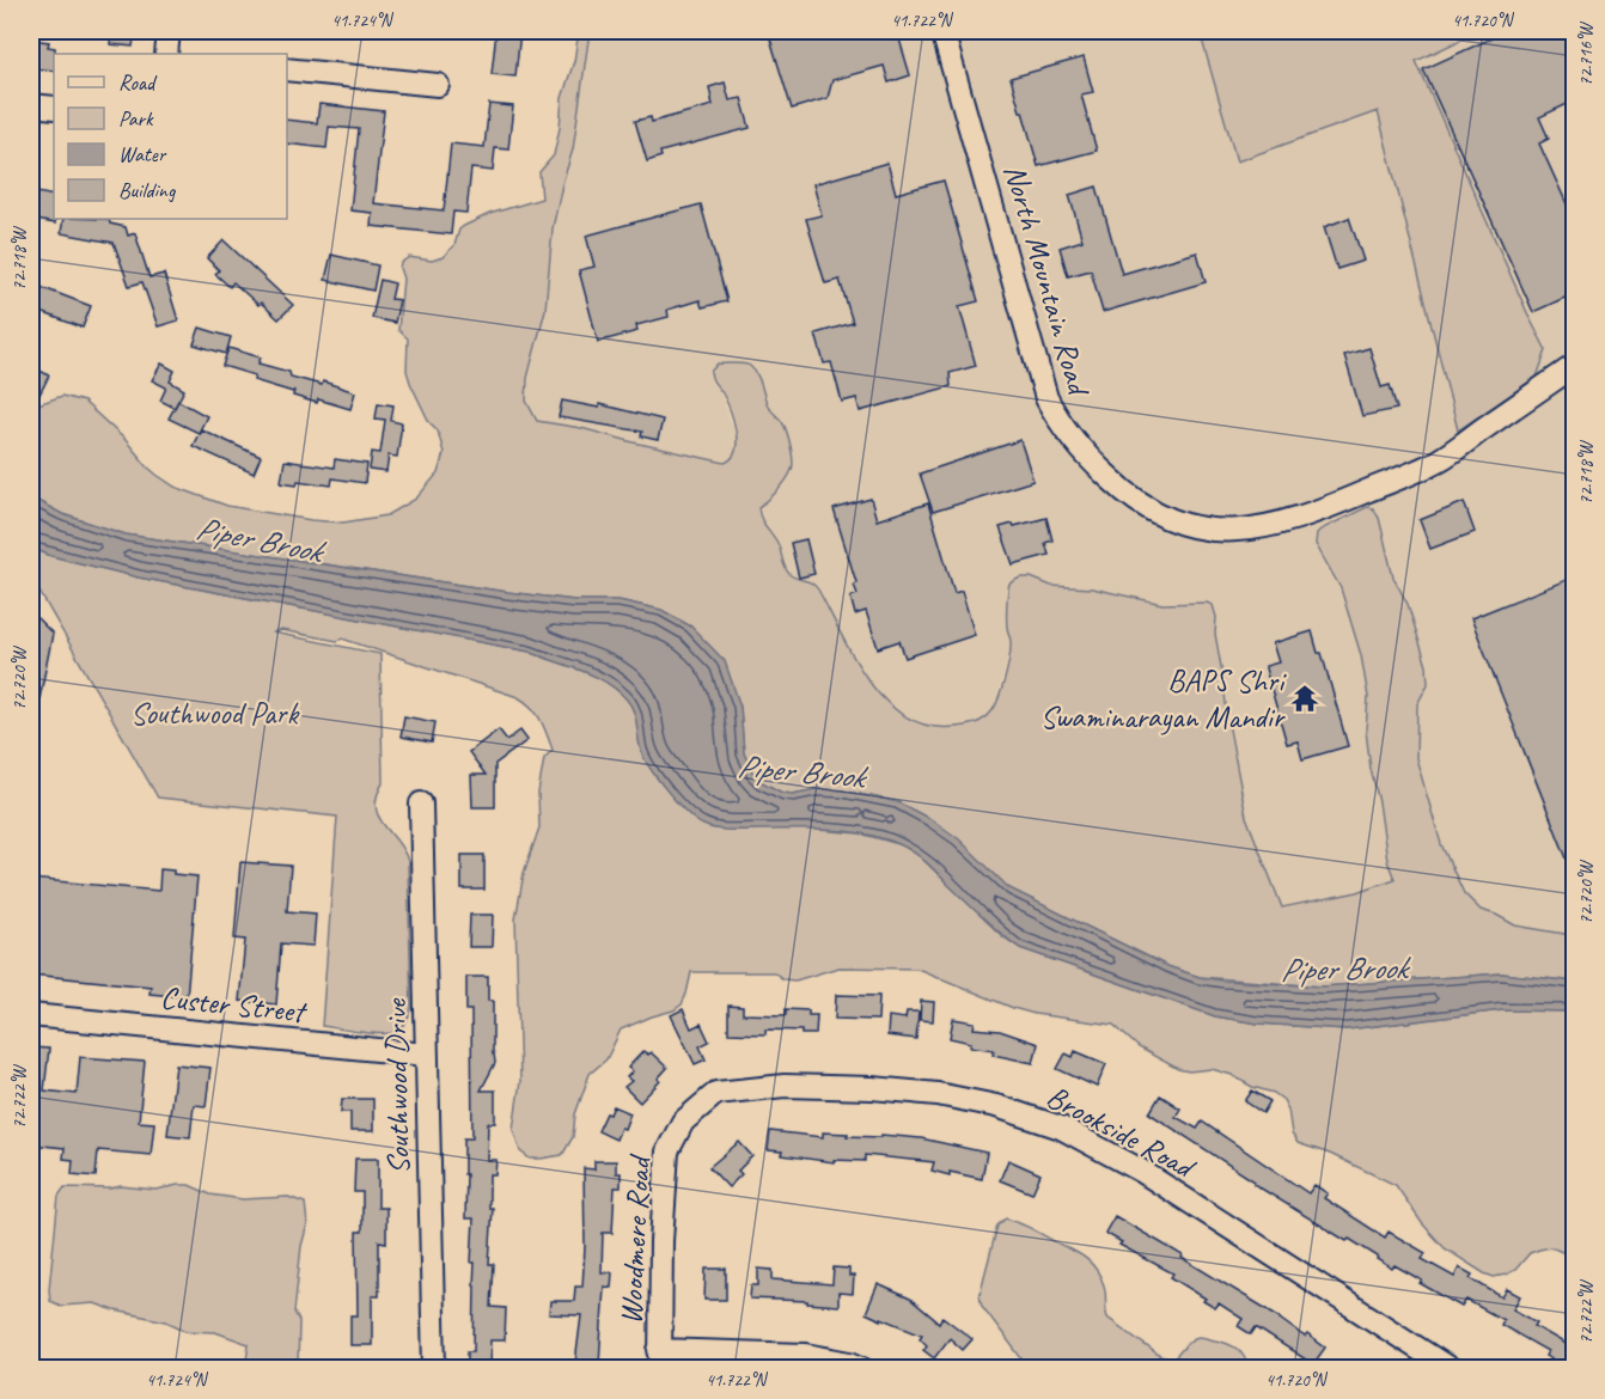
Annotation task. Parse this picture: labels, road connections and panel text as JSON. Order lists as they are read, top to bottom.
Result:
{
  "streets": {
    "street": [
      "North Mountain Road",
      "Custer Street",
      "Southwood Drive",
      "Brookside Road",
      "Woodmere Road"
    ]
  },
  "crossings": [
    ["Custer Street", "Southwood Drive"],
    ["Brookside Road", "Woodmere Road"]
  ],
  "water": ["Piper Brook"],
  "parks": ["Southwood Park"],
  "places": {
    "temple": ["BAPS Shri Swaminarayan Mandir"]
  },
  "legend": [
    "Road",
    "Park",
    "Water",
    "Building"
  ],
  "coordinates": [
    "41.724°N",
    "41.722°N",
    "41.720°N",
    "72.716°W",
    "72.718°W",
    "72.720°W",
    "72.722°W"
  ]
}
